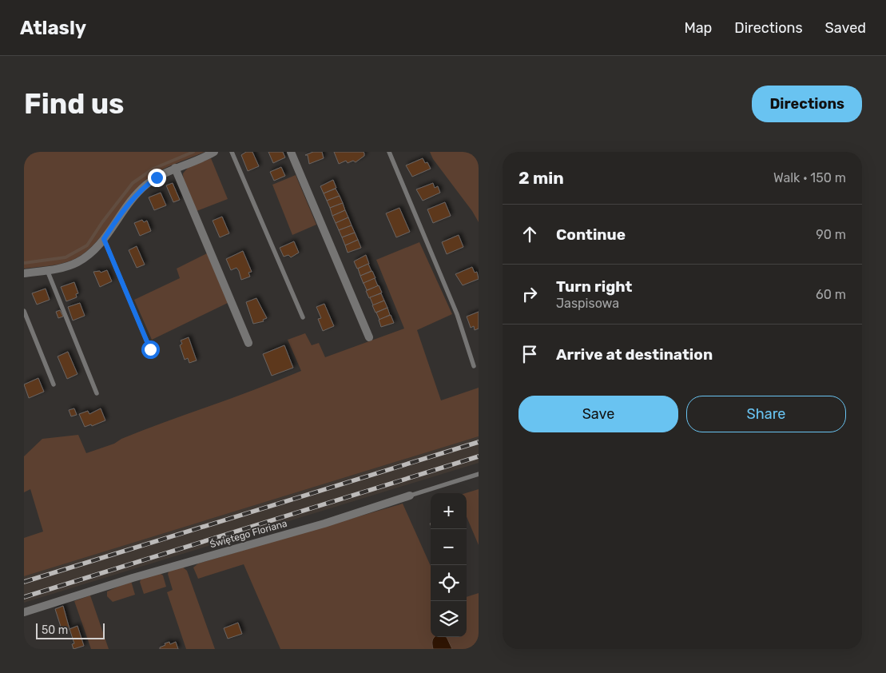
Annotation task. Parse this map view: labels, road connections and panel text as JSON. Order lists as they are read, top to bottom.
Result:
{
  "streets": {
    "street": ["Świętego Floriana"]
  },
  "scale_bar": "50 m",
  "page": {
    "header": "Atlasly",
    "nav": ["Map", "Directions", "Saved"],
    "buttons": [
      "Directions",
      ["Save", "Share"]
    ],
    "title": "Find us",
    "heading": ["2 min", "Walk · 150 m"],
    "list": [
      ["Continue", "90 m"],
      ["Turn right", "Jaspisowa", "60 m"],
      "Arrive at destination"
    ],
    "map_buttons": ["+", "−"],
    "scale": "50 m"
  }
}
